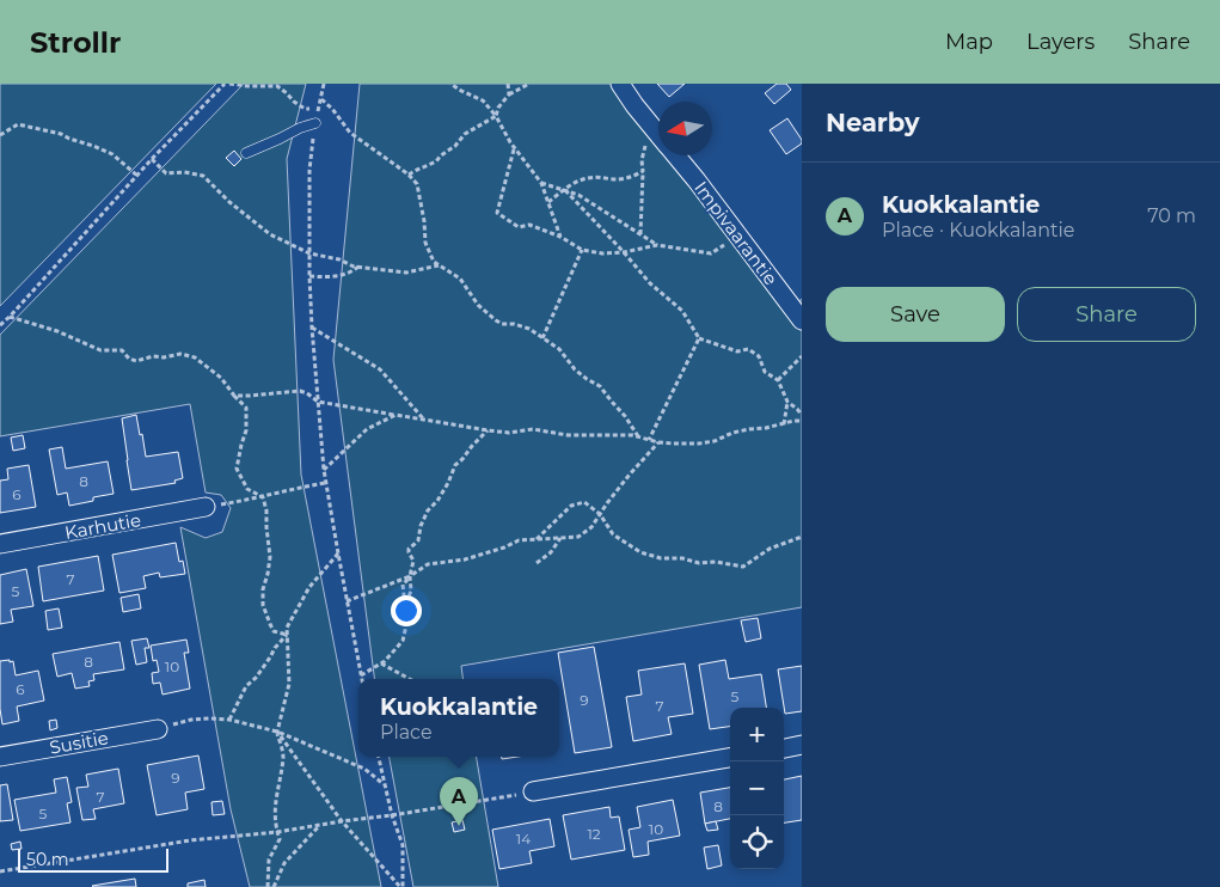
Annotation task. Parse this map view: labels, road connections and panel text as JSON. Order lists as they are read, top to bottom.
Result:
{
  "streets": {
    "street": ["Impivaarantie", "Karhutie", "Susitie"]
  },
  "house_numbers": [
    "8",
    "6",
    "7",
    "5",
    "8",
    "10",
    "6",
    "5",
    "9",
    "7",
    "9",
    "7",
    "8",
    "5",
    "10",
    "12",
    "14"
  ],
  "scale_bar": "50 m",
  "north": "left",
  "page": {
    "header": "Strollr",
    "nav": ["Map", "Layers", "Share"],
    "heading": "Nearby",
    "list": [
      {
        "mark": "A",
        "name": "Kuokkalantie",
        "note": "Place · Kuokkalantie",
        "value": "70 m"
      }
    ],
    "buttons": ["Save", "Share"],
    "popup": ["Kuokkalantie", "Place"],
    "map_buttons": ["+", "−"],
    "pins": "A",
    "scale": "50 m"
  }
}
